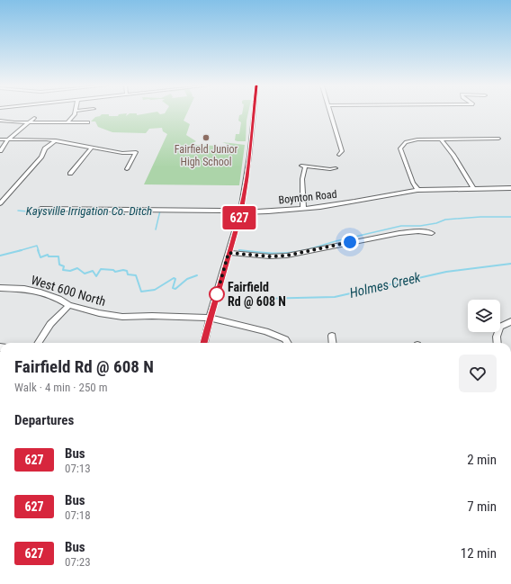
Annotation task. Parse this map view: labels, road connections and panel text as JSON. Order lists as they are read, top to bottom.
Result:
{
  "streets": {
    "street": ["Boynton Road", "West 600 North"]
  },
  "water": ["Kaysville Irrigation Co. Ditch", "Holmes Creek"],
  "places": ["Fairfield Junior High School", "Fairfield Rd @ 608 N"],
  "lines": ["bus line 627"],
  "page": {
    "on_map": "627",
    "heading": [
      ["Fairfield Rd @ 608 N", "Walk · 4 min · 250 m"],
      "Departures"
    ],
    "list": [
      {
        "mark": "627",
        "name": "Bus",
        "note": "07:13",
        "value": "2 min"
      },
      {
        "mark": "627",
        "name": "Bus",
        "note": "07:18",
        "value": "7 min"
      },
      {
        "mark": "627",
        "name": "Bus",
        "note": "07:23",
        "value": "12 min"
      }
    ]
  }
}
